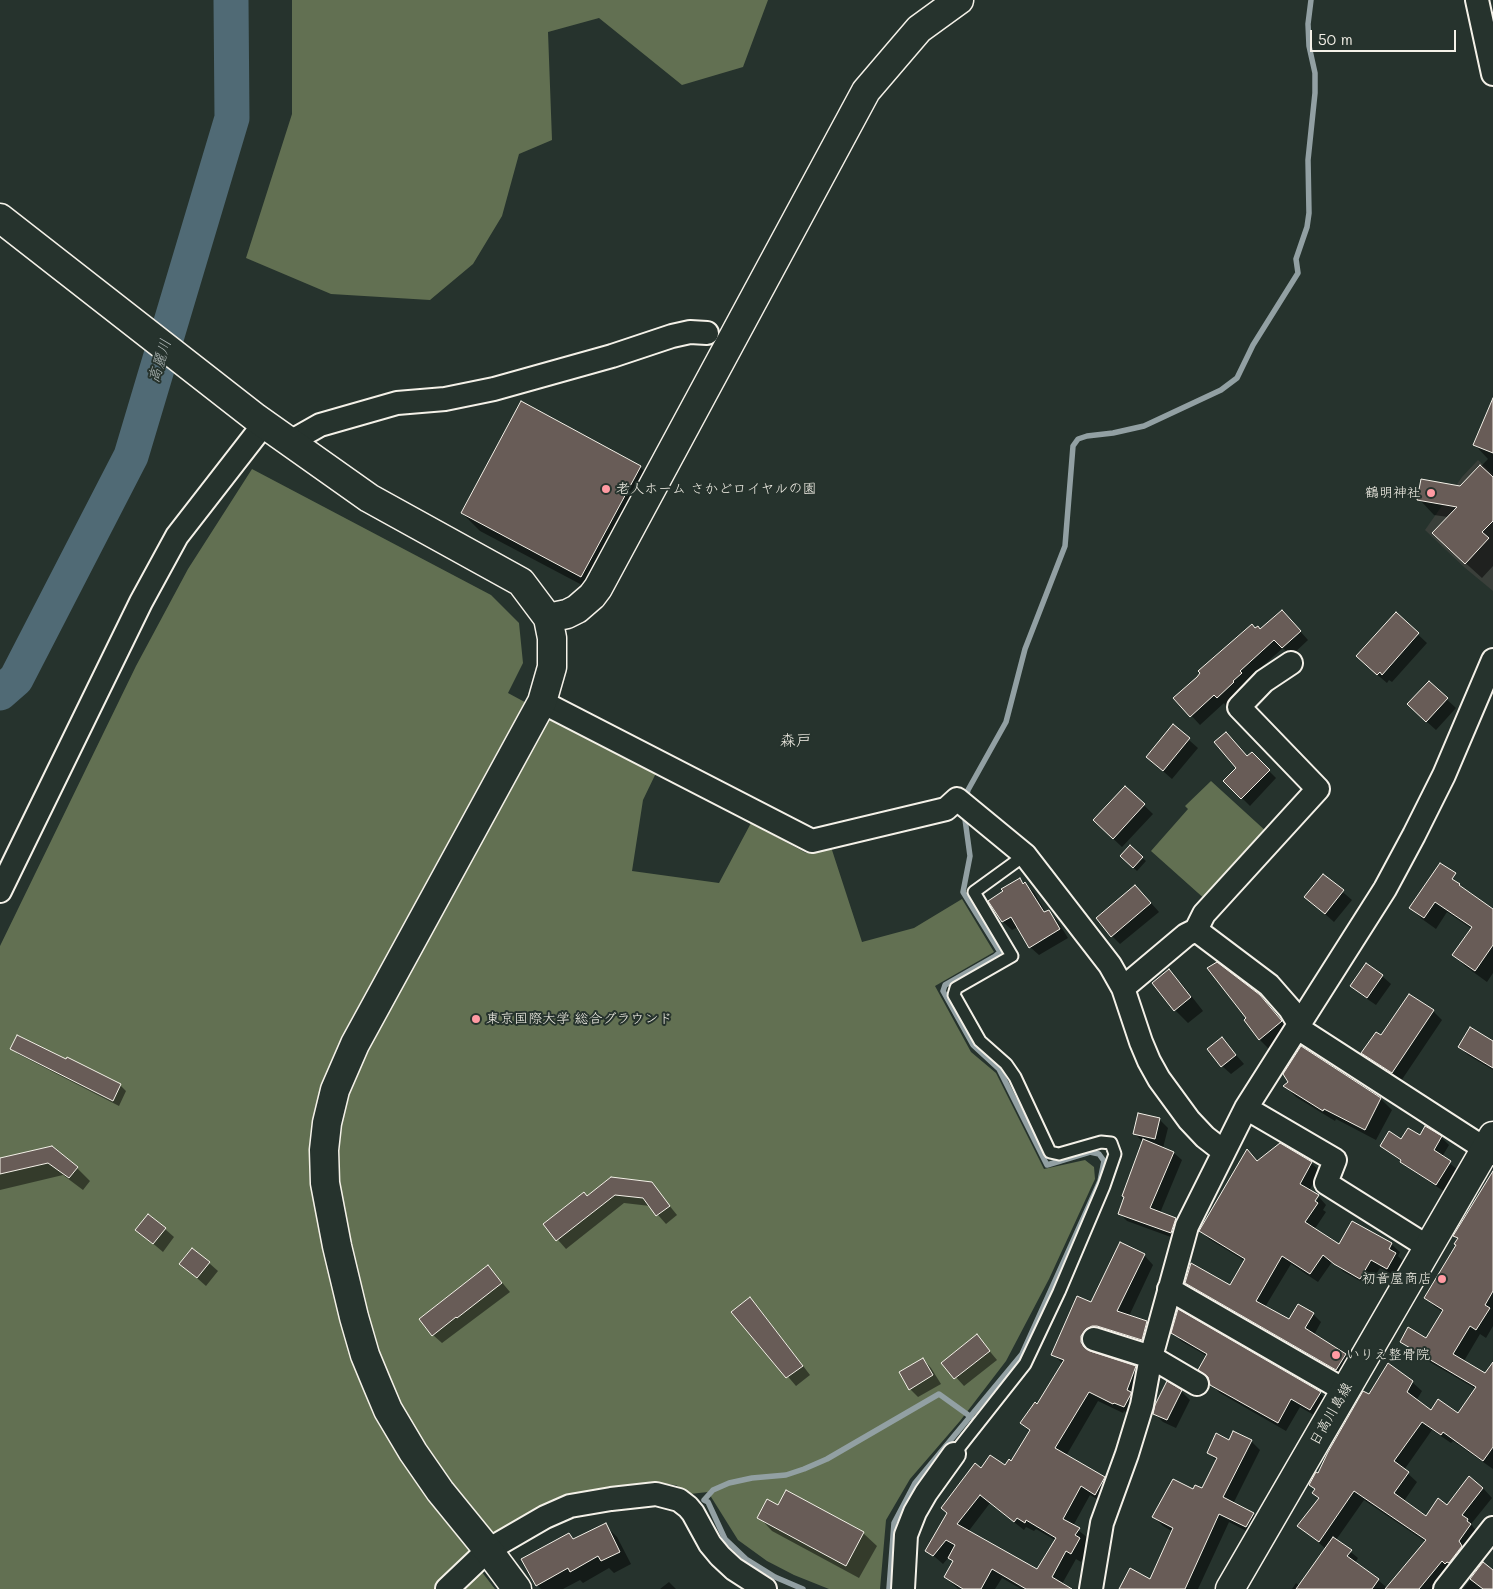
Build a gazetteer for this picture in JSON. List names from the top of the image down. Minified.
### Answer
{"streets":{"street":["日高川島線"]},"districts":["森戸"],"water":["高麗川"],"places":["老人ホーム さかどロイヤルの園","鶴明神社","東京国際大学 総合グラウンド","初音屋商店","いりえ整骨院"],"scale_bar":"50 m"}
